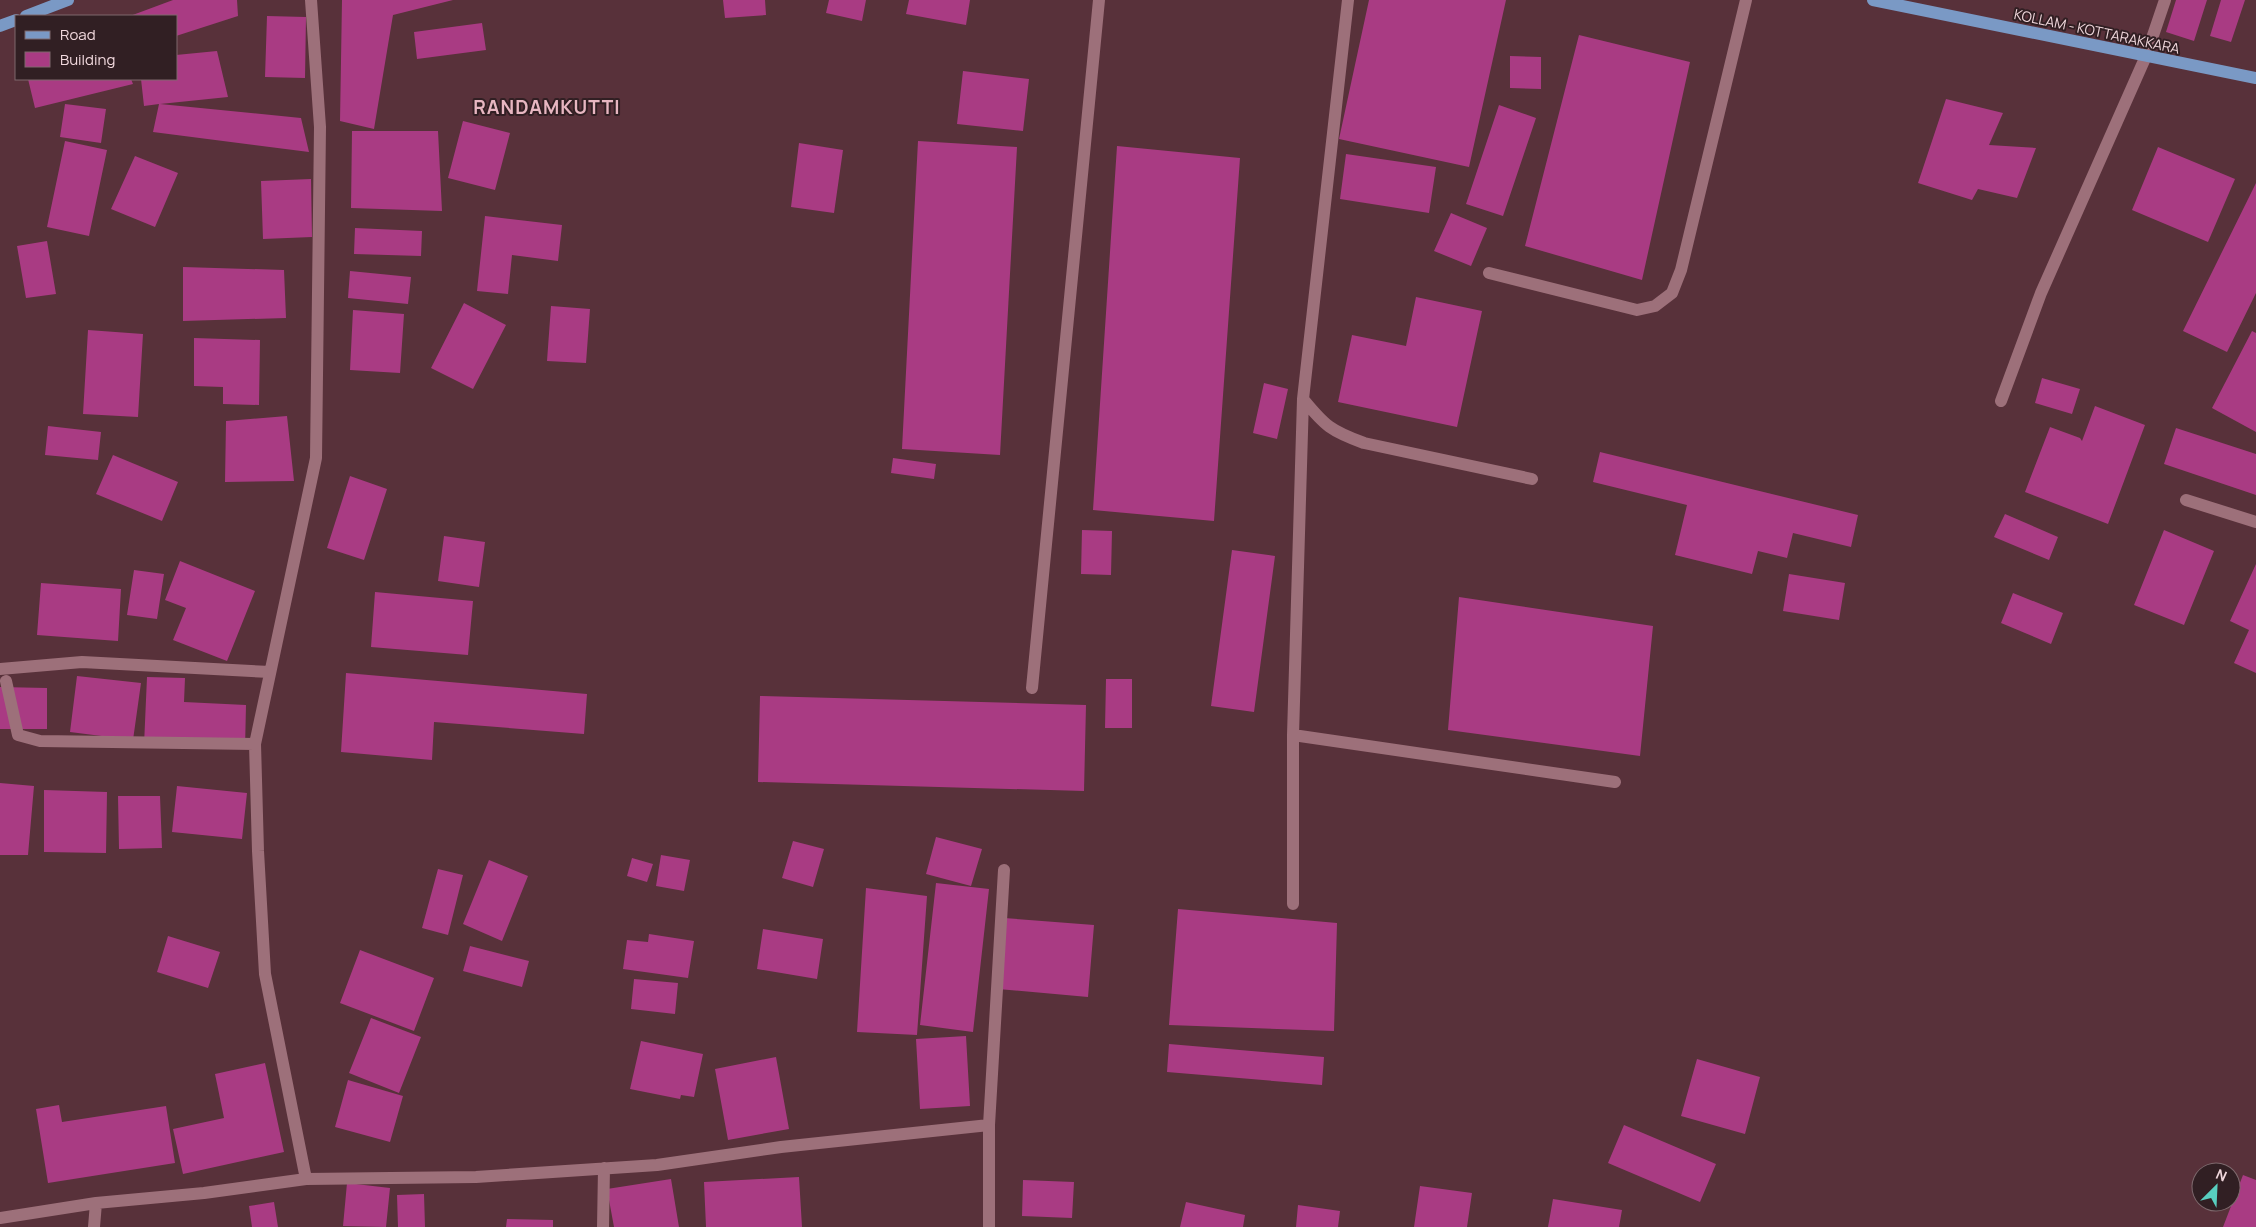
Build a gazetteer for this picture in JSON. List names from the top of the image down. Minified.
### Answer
{"streets":{"main road":["KOLLAM - KOTTARAKKARA"]},"districts":["RANDAMKUTTI"],"legend":["Road","Building"],"north":"top right"}
